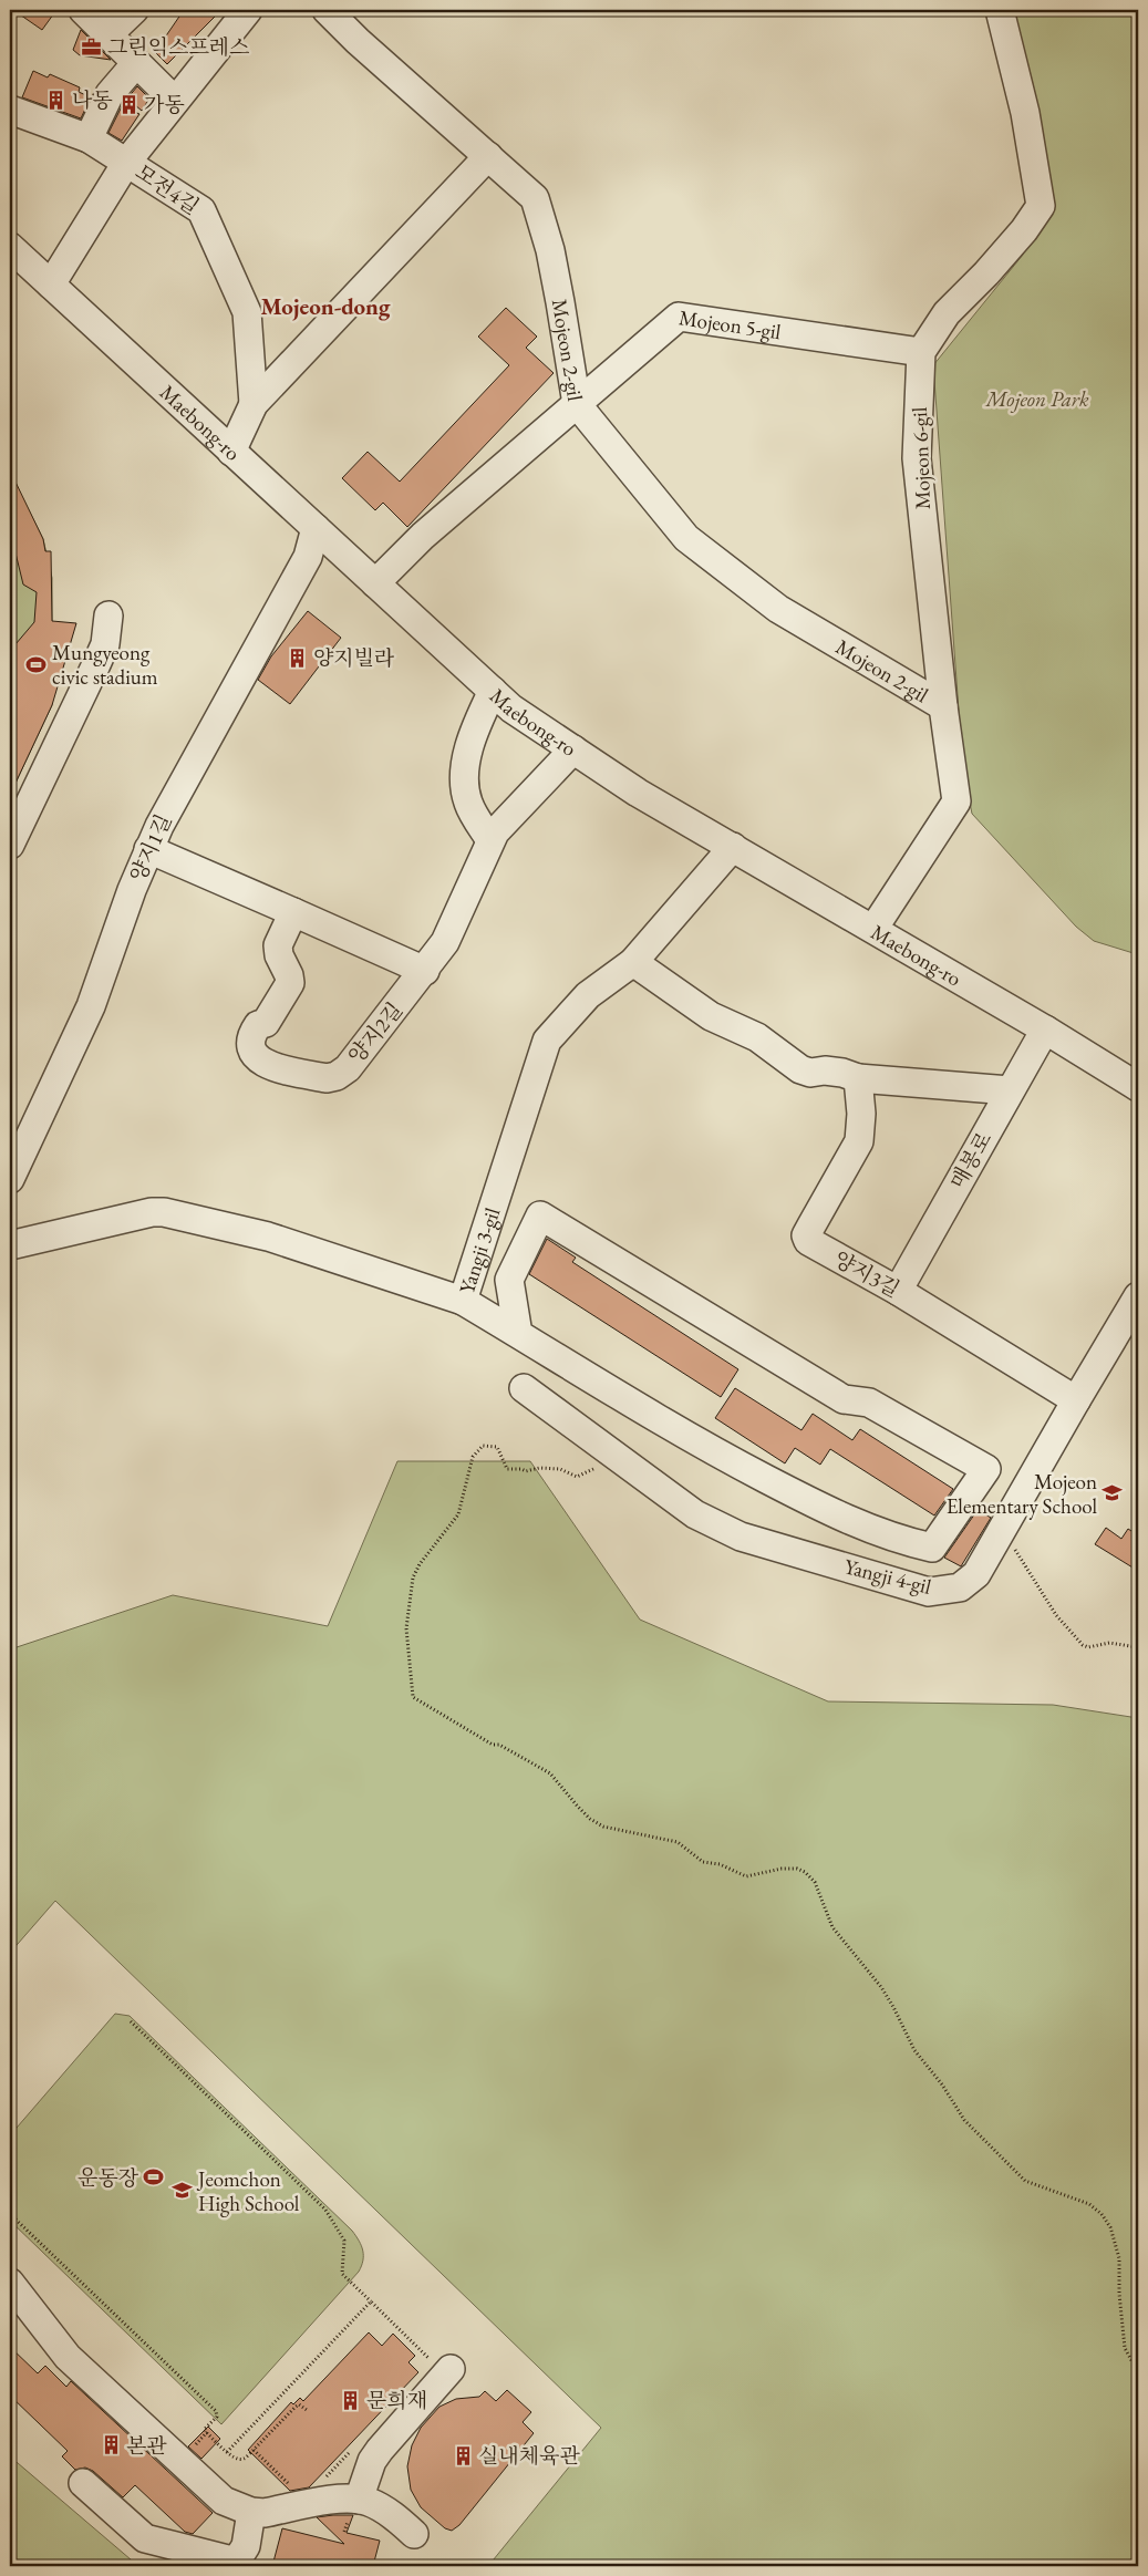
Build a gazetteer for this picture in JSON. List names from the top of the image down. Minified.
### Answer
{"streets":{"street":["모전4길","Mojeon 5-gil","Mojeon 2-gil","Maebong-ro","Mojeon 6-gil","양지1길","양지2길","매봉로","Yangji 3-gil","양지3길","Yangji 4-gil"]},"crossings":[["Mojeon 5-gil","Mojeon 2-gil"],["Mojeon 5-gil","Maebong-ro"],["Mojeon 5-gil","Mojeon 6-gil"],["Mojeon 2-gil","Mojeon 6-gil"],["Maebong-ro","Mojeon 6-gil"],["Maebong-ro","양지1길"],["Maebong-ro","양지2길"],["Maebong-ro","매봉로"],["Maebong-ro","Yangji 3-gil"],["매봉로","양지3길"],["양지3길","Yangji 4-gil"]],"districts":["Mojeon-dong"],"parks":["Mojeon Park"],"places":{"office":["그린익스프레스"],"building":["나동","가동","양지빌라","문희재","본관","실내체육관"],"sports":["Mungyeong civic stadium","운동장"],"school or university":["Mojeon Elementary School","Jeomchon High School"]}}
